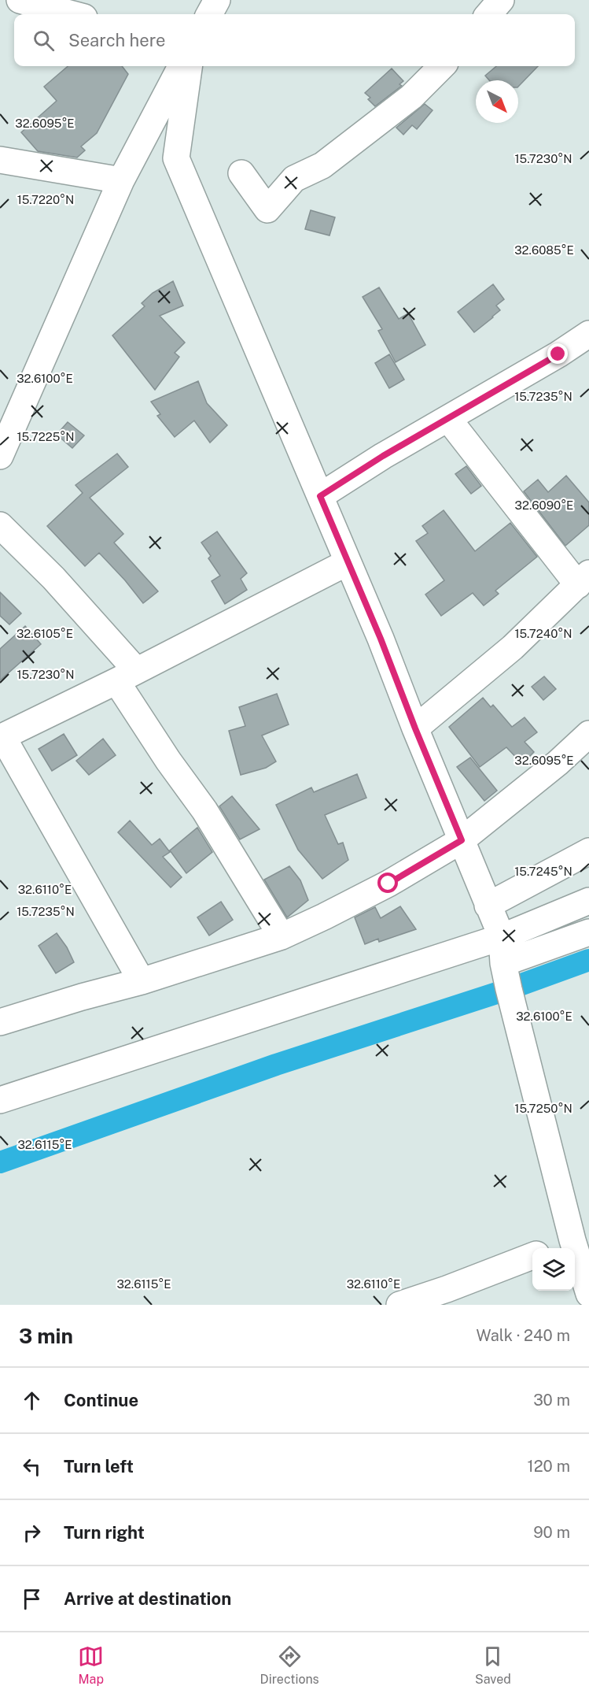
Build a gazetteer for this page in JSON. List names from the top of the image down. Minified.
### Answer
{"north":"bottom right","page":{"search":"Search here","heading":["3 min","Walk · 240 m"],"list":[["Continue","30 m"],["Turn left","120 m"],["Turn right","90 m"],"Arrive at destination"],"nav":["Map","Directions","Saved"]},"coordinates":["32.6095°E","15.7230°N","15.7220°N","32.6085°E","32.6100°E","15.7235°N","15.7225°N","32.6090°E","15.7240°N","32.6105°E","15.7245°N","32.6110°E","15.7250°N","32.6115°E"]}
